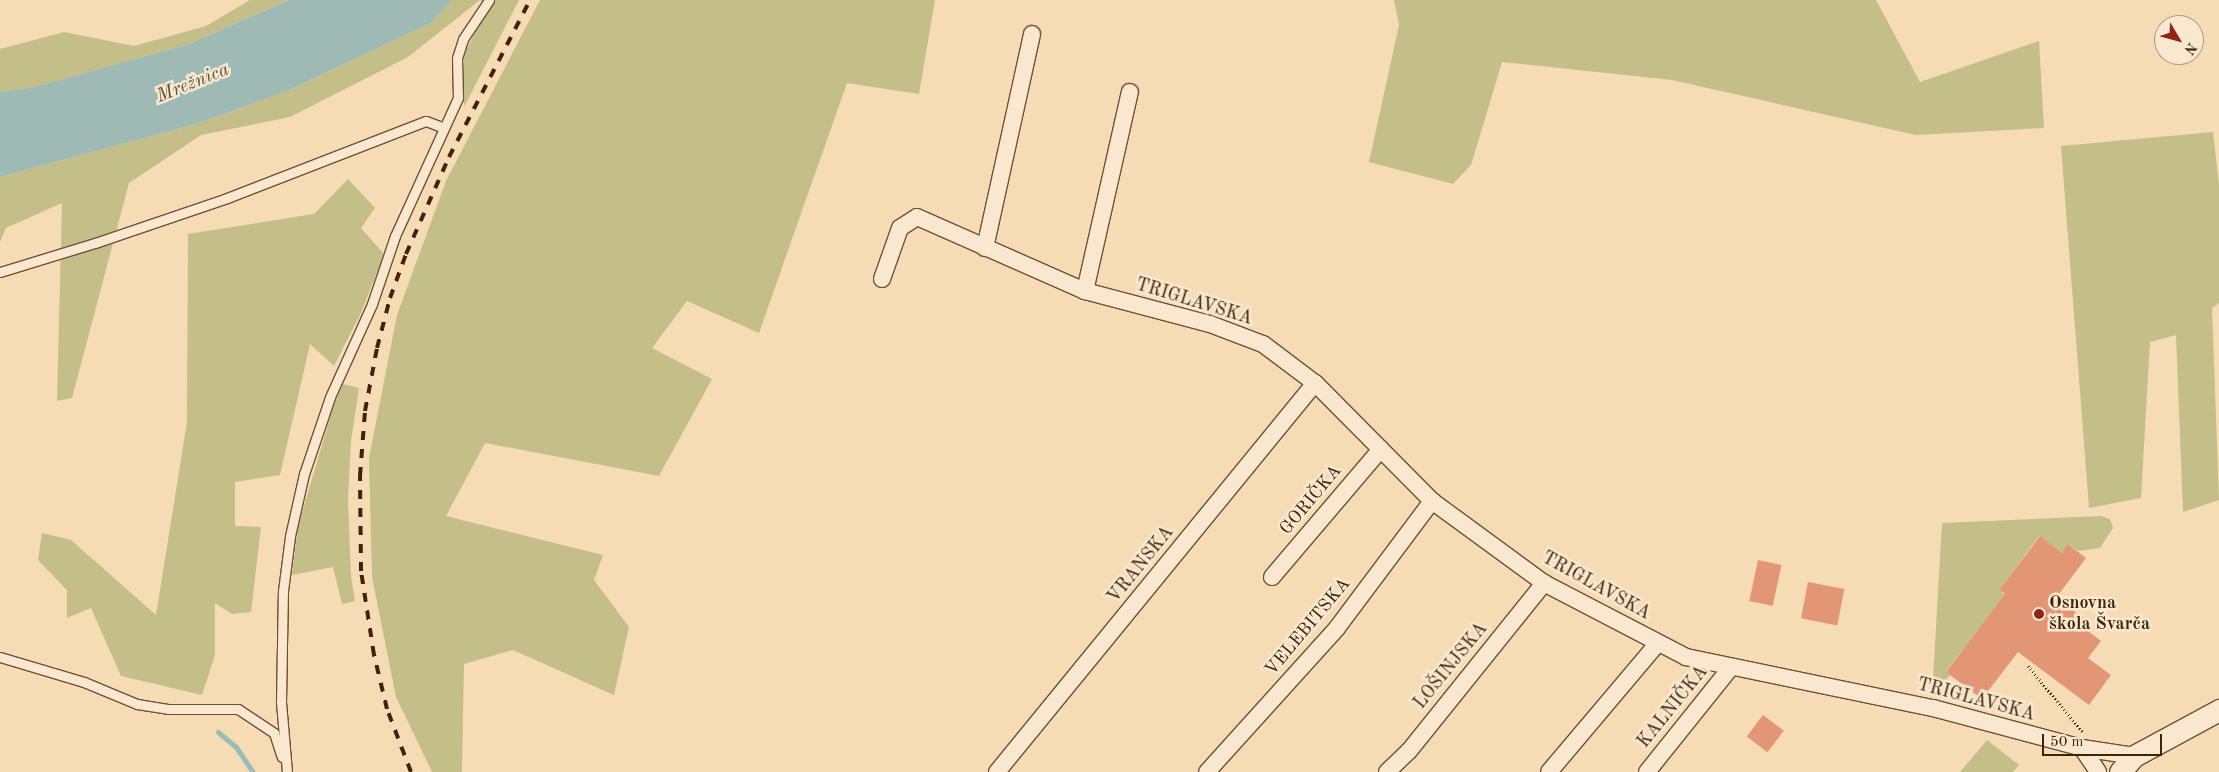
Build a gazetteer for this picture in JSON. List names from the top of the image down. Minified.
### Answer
{"streets":{"street":["TRIGLAVSKA","GORIČKA","VRANSKA","VELEBITSKA","LOŠINJSKA","KALNIČKA"]},"crossings":[["TRIGLAVSKA","GORIČKA"],["TRIGLAVSKA","VRANSKA"],["TRIGLAVSKA","VELEBITSKA"],["TRIGLAVSKA","LOŠINJSKA"],["TRIGLAVSKA","KALNIČKA"]],"water":["Mrežnica"],"places":["Osnovna škola Švarča"],"scale_bar":"50 m","north":"bottom right"}
